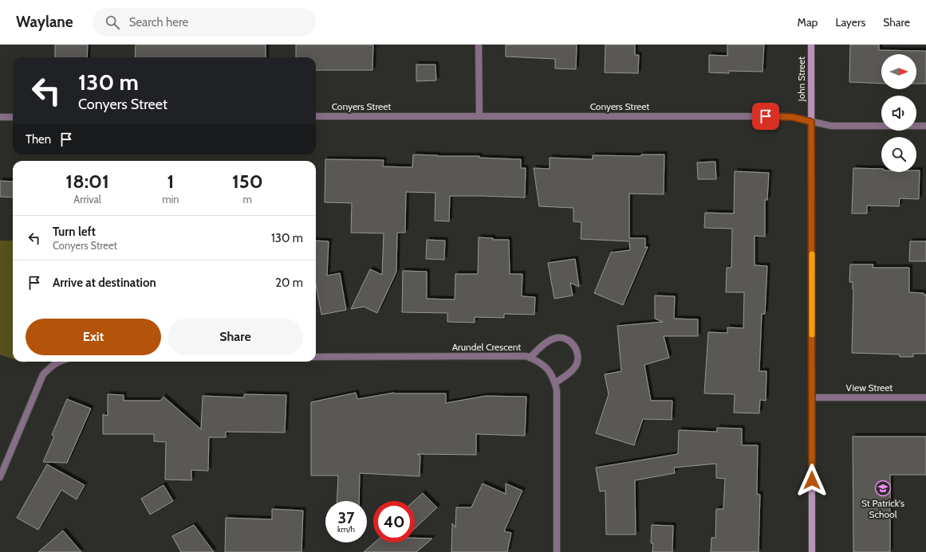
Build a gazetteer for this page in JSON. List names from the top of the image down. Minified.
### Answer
{"streets":{"street":["John Street","Conyers Street","Arundel Crescent","View Street"]},"crossings":[["John Street","Conyers Street"],["John Street","View Street"]],"places":{"school or university":["St Patrick's School"]},"north":"right","page":{"header":"Waylane","search":"Search here","nav":["Map","Layers","Share"],"turn":["130 m","Conyers Street"],"then":"Then","eta":["18:01","Arrival","1","min","150","m"],"list":[{"name":"Turn left","note":"Conyers Street","value":"130 m"},{"name":"Arrive at destination","value":"20 m"}],"buttons":["Exit","Share"],"speed":"37 km/h","limit":"40"}}
